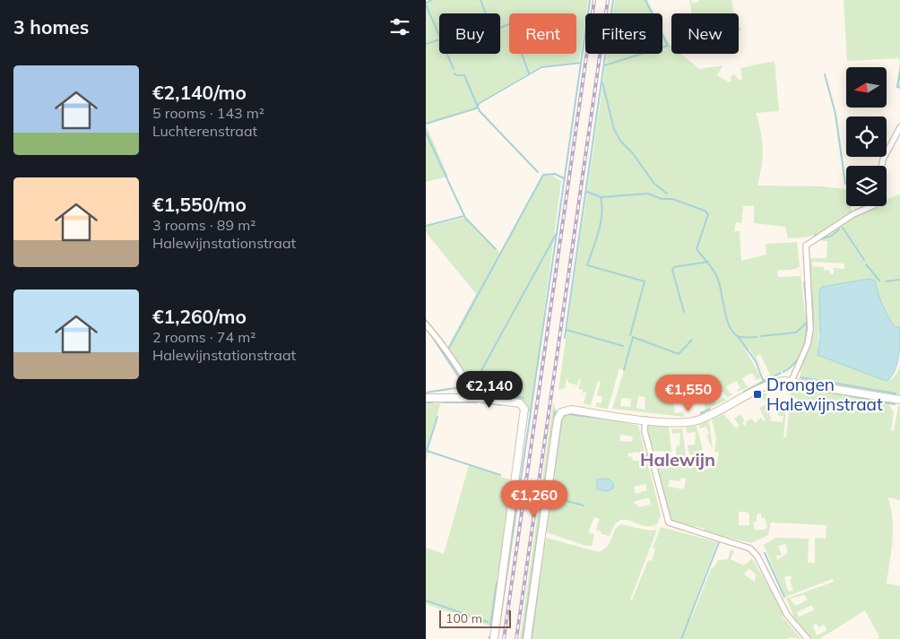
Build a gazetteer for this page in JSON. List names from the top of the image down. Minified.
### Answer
{"districts":["Halewijn"],"places":{"transit":["Drongen Halewijnstraat"]},"scale_bar":"100 m","north":"left","page":{"heading":"3 homes","chip":["Buy","Rent","Filters","New"],"list":[{"name":"€2,140/mo","note":"5 rooms · 143 m² · Luchterenstraat"},{"name":"€1,550/mo","note":"3 rooms · 89 m² · Halewijnstationstraat"},{"name":"€1,260/mo","note":"2 rooms · 74 m² · Halewijnstationstraat"}],"price":["€2,140","€1,550","€1,260"],"scale":"100 m"}}
